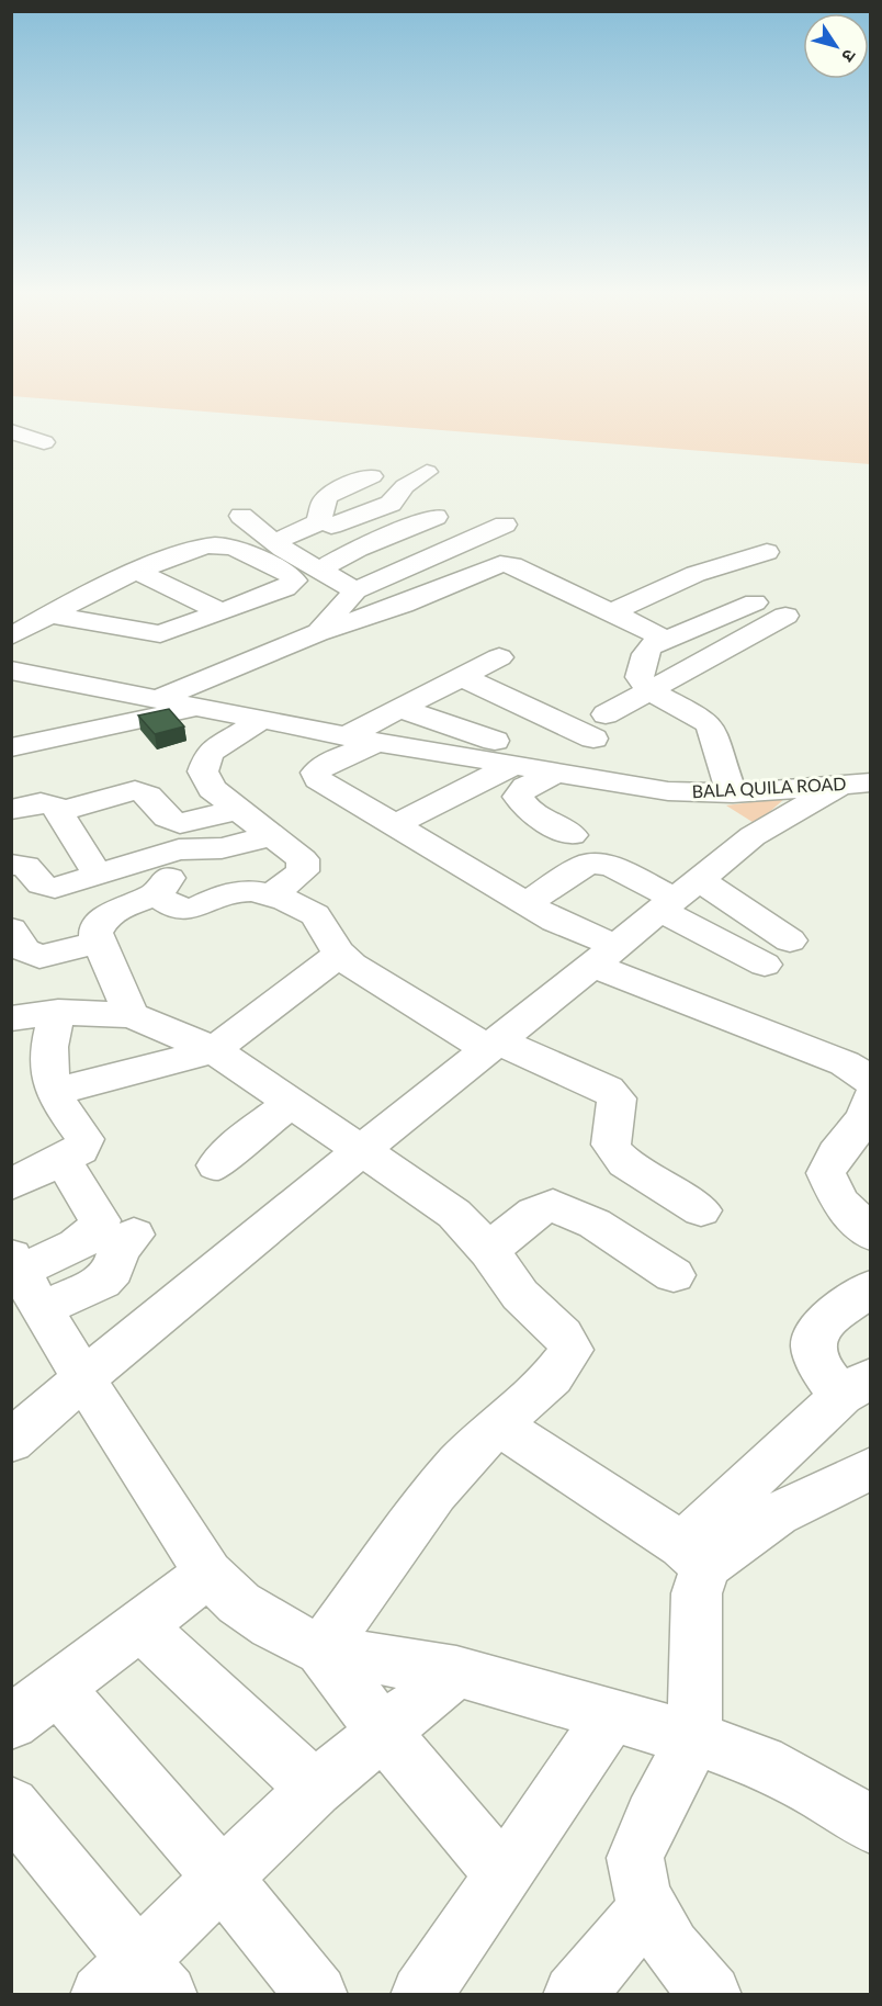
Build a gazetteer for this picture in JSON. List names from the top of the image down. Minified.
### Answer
{"streets":{"street":["BALA QUILA ROAD"]},"north":"bottom right"}
